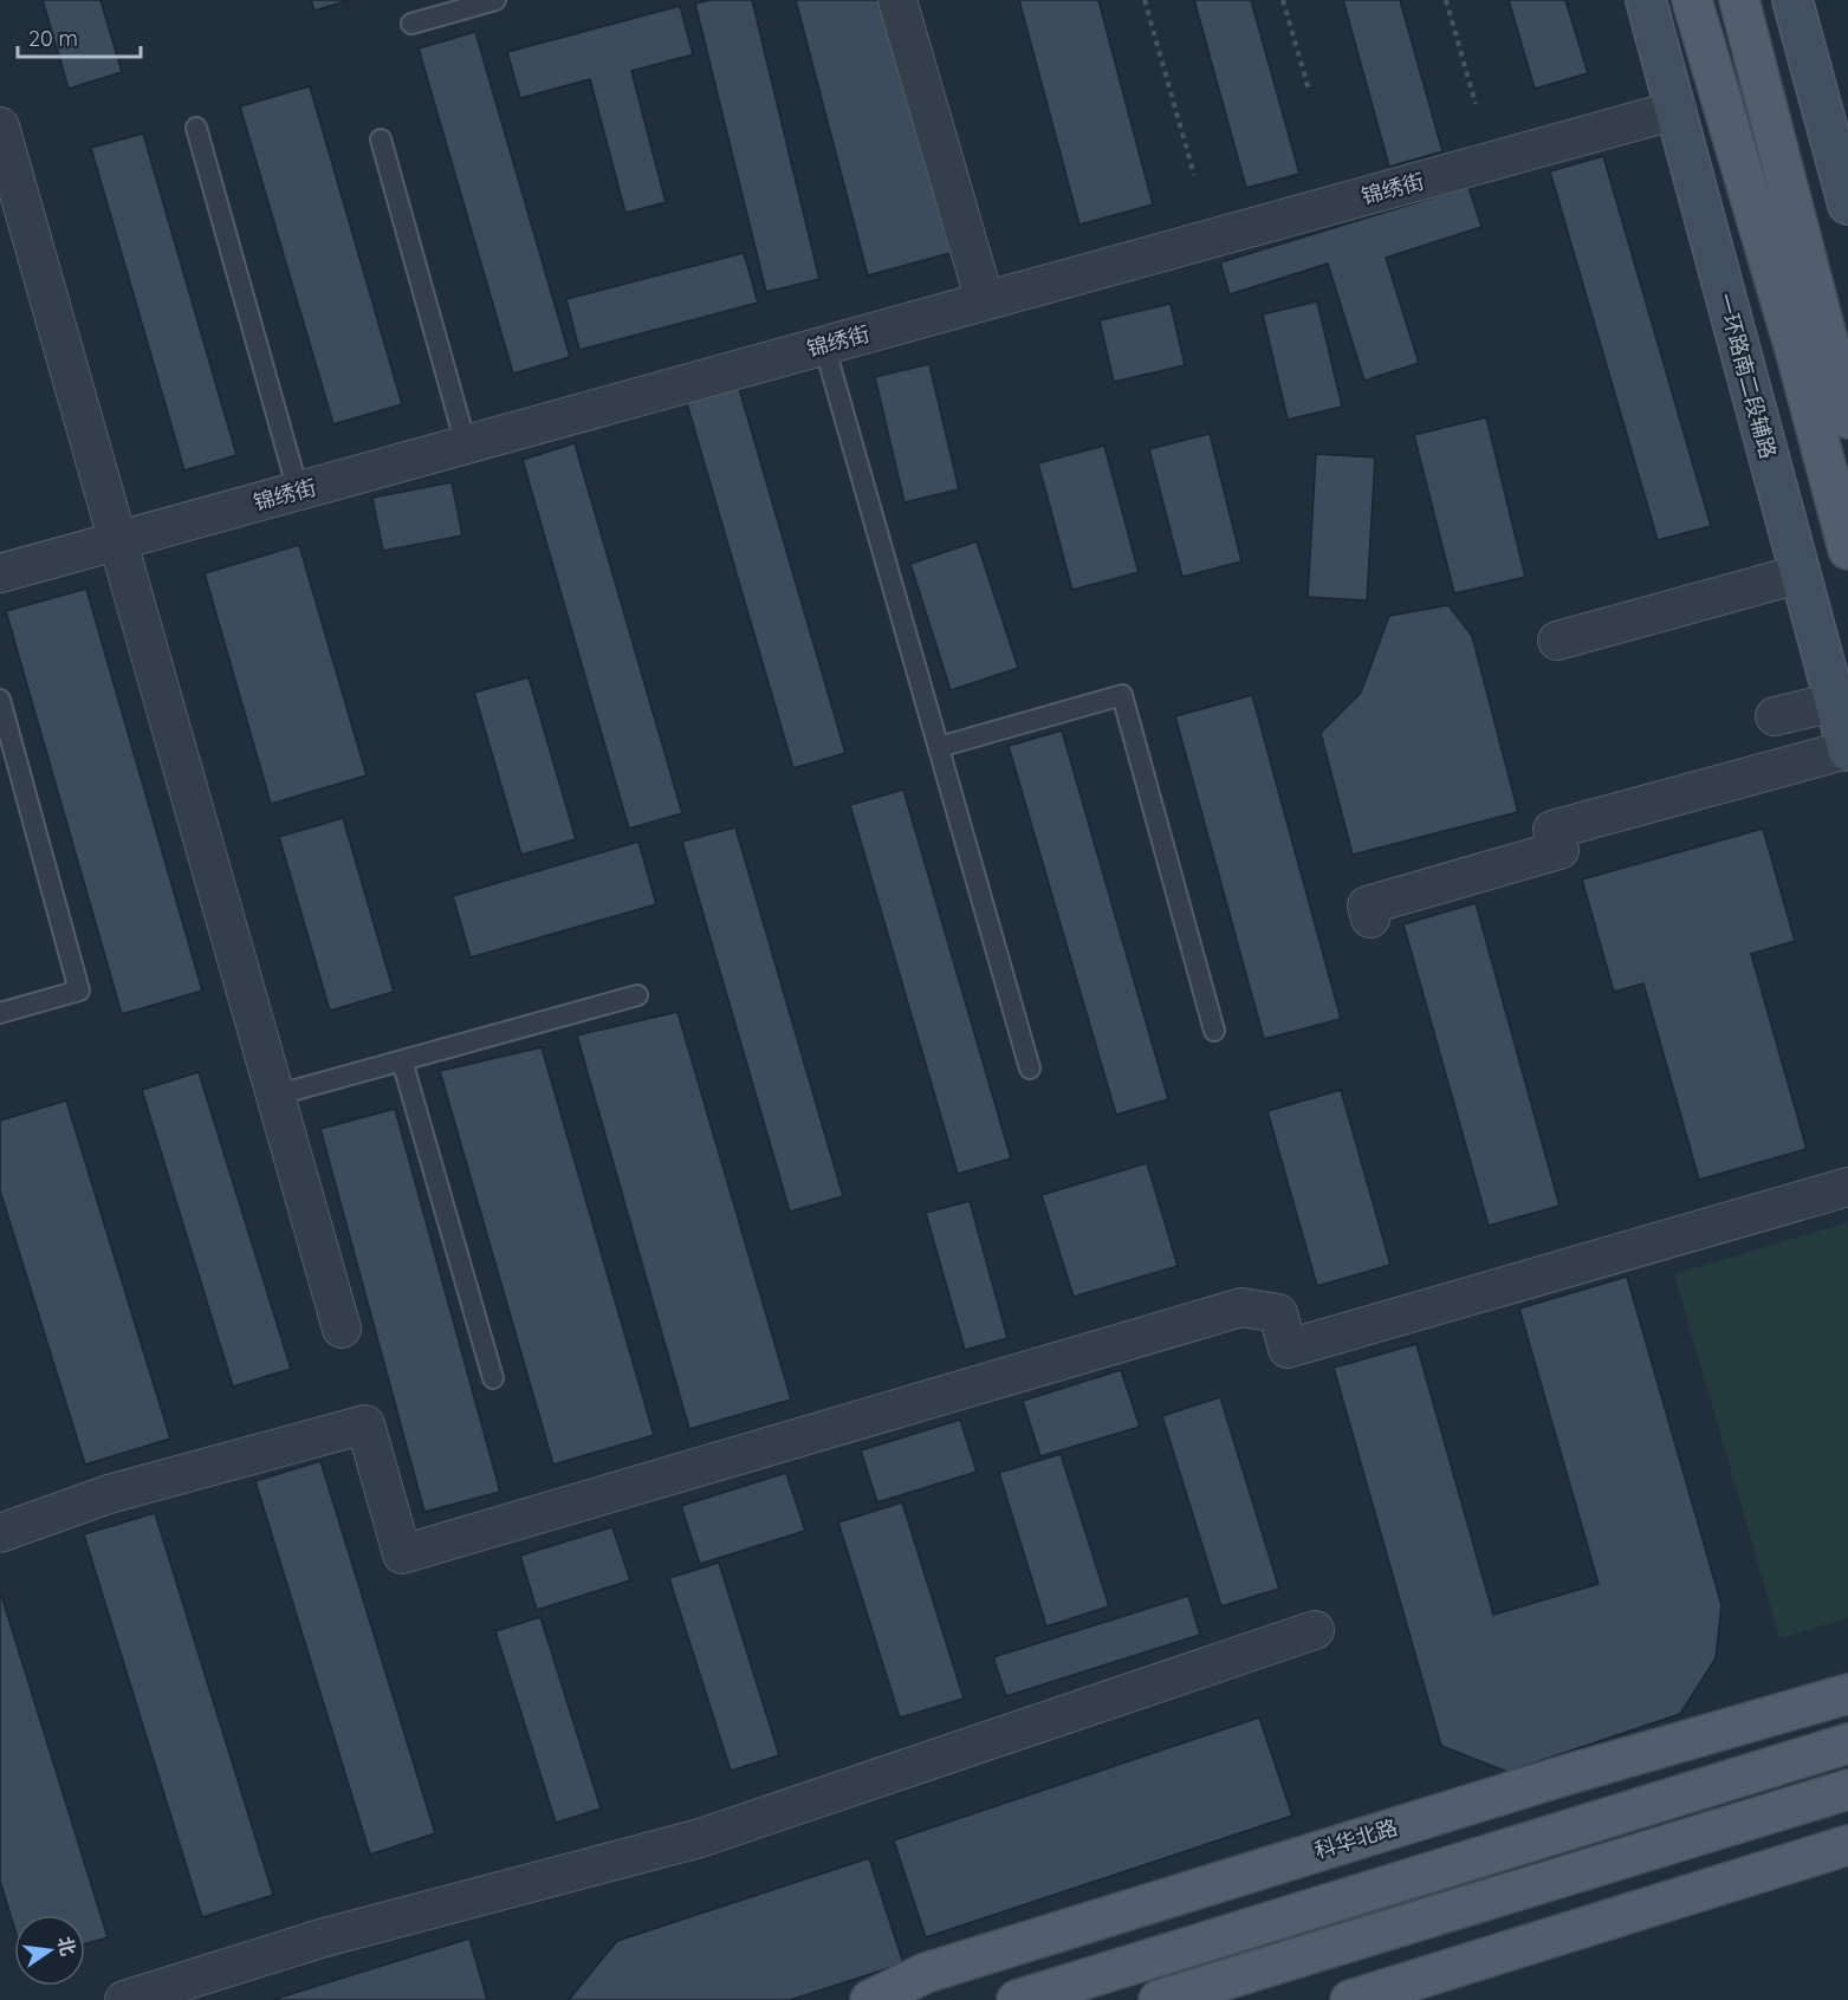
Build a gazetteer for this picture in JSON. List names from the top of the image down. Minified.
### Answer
{"streets":{"main road":["一环路南二段辅路","科华北路"],"street":["锦绣街"]},"crossings":[["锦绣街","一环路南二段辅路"]],"scale_bar":"20 m","north":"right"}
